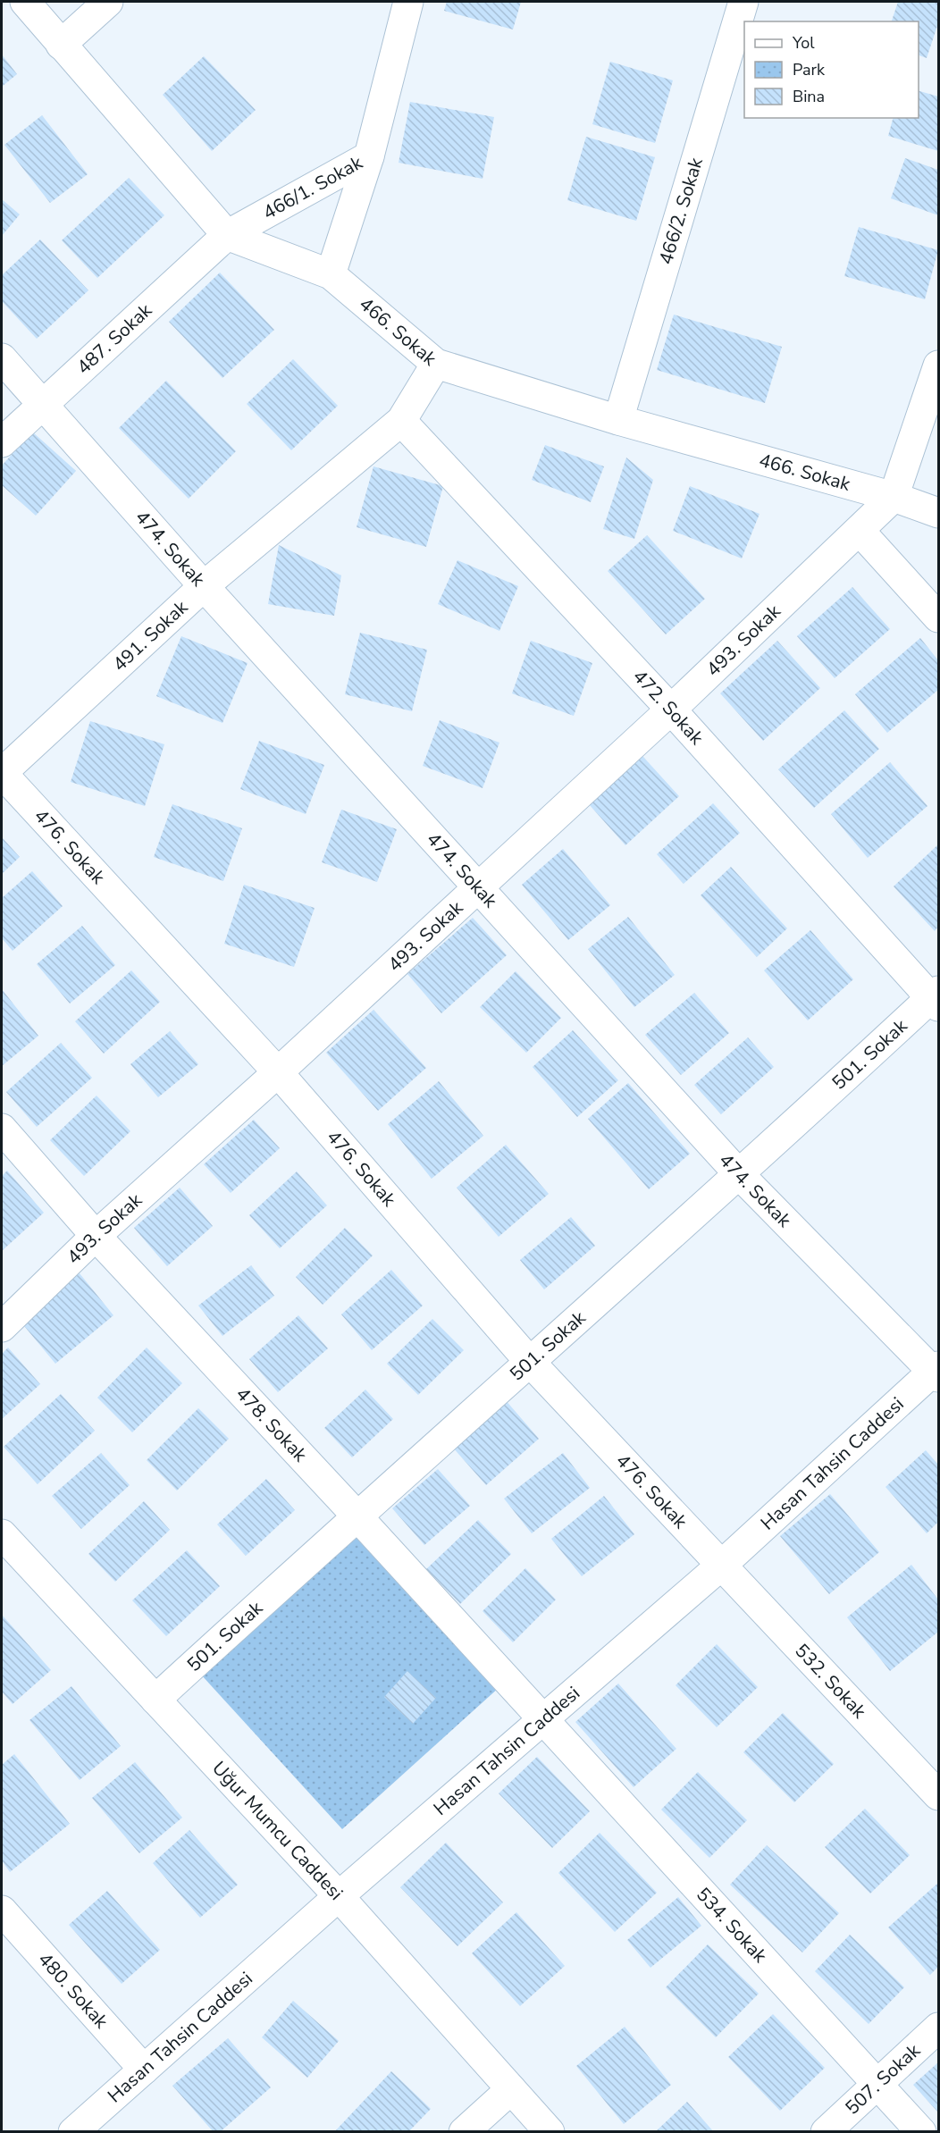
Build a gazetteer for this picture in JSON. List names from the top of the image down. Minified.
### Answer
{"streets":{"street":["466/1. Sokak","466/2. Sokak","466. Sokak","487. Sokak","474. Sokak","491. Sokak","493. Sokak","472. Sokak","476. Sokak","501. Sokak","478. Sokak","Hasan Tahsin Caddesi","532. Sokak","Uğur Mumcu Caddesi","534. Sokak","480. Sokak","507. Sokak"]},"crossings":[["466/1. Sokak","466. Sokak"],["466/1. Sokak","487. Sokak"],["466/2. Sokak","466. Sokak"],["466. Sokak","487. Sokak"],["466. Sokak","491. Sokak"],["466. Sokak","493. Sokak"],["487. Sokak","474. Sokak"],["474. Sokak","491. Sokak"],["474. Sokak","493. Sokak"],["474. Sokak","501. Sokak"],["474. Sokak","Hasan Tahsin Caddesi"],["491. Sokak","472. Sokak"],["491. Sokak","476. Sokak"],["493. Sokak","472. Sokak"],["493. Sokak","476. Sokak"],["493. Sokak","478. Sokak"],["472. Sokak","501. Sokak"],["476. Sokak","501. Sokak"],["476. Sokak","Hasan Tahsin Caddesi"],["476. Sokak","532. Sokak"],["501. Sokak","478. Sokak"],["501. Sokak","Uğur Mumcu Caddesi"],["478. Sokak","Hasan Tahsin Caddesi"],["478. Sokak","534. Sokak"],["Hasan Tahsin Caddesi","532. Sokak"],["Hasan Tahsin Caddesi","Uğur Mumcu Caddesi"],["Hasan Tahsin Caddesi","534. Sokak"],["Hasan Tahsin Caddesi","480. Sokak"],["534. Sokak","507. Sokak"]],"legend":["Yol","Park","Bina"]}
